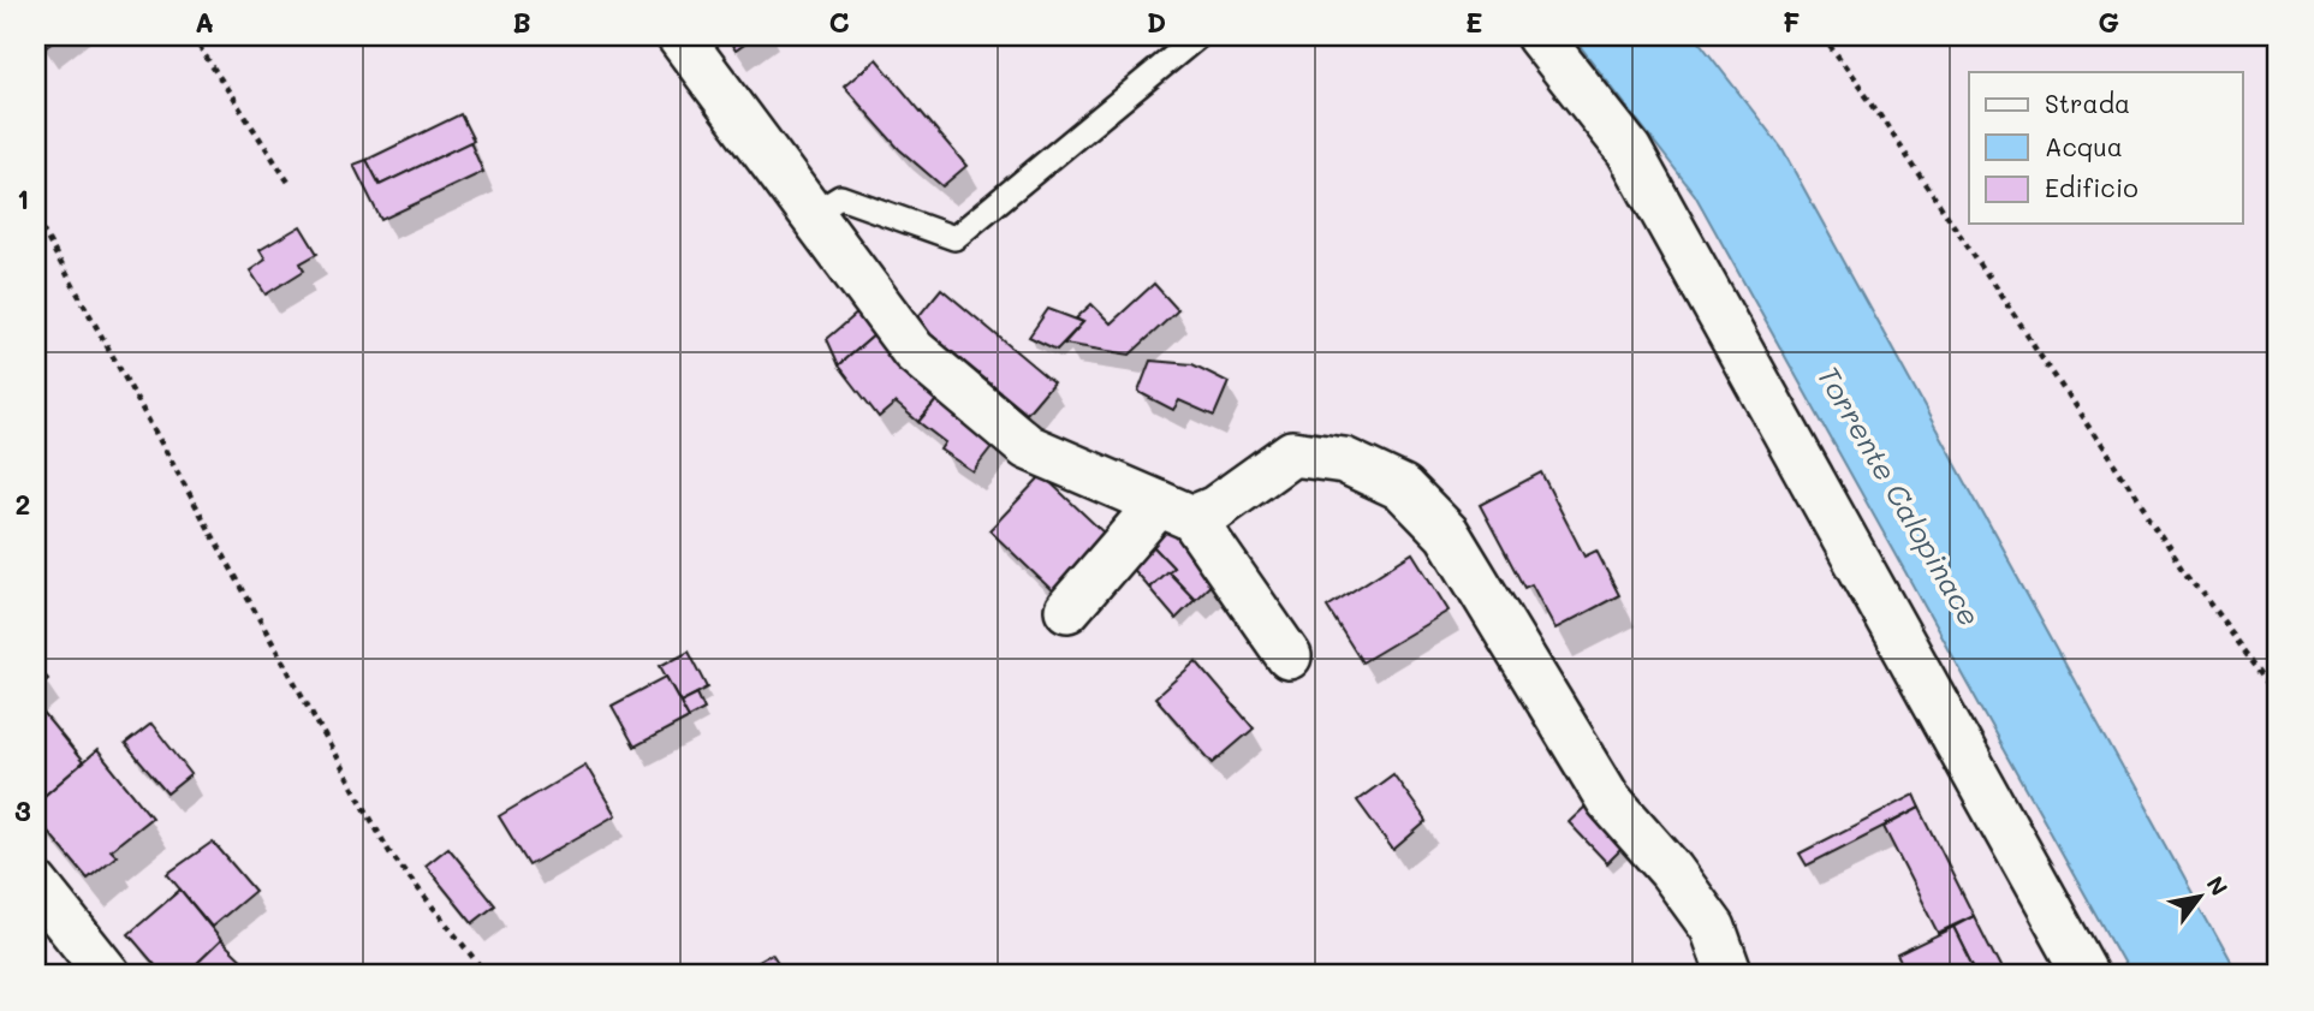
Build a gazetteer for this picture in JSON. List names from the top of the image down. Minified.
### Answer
{"water":["Torrente Calopinace"],"legend":["Strada","Acqua","Edificio"],"north":"top right","grid":{"columns":["A","B","C","D","E","F","G"],"rows":["1","2","3"]}}
